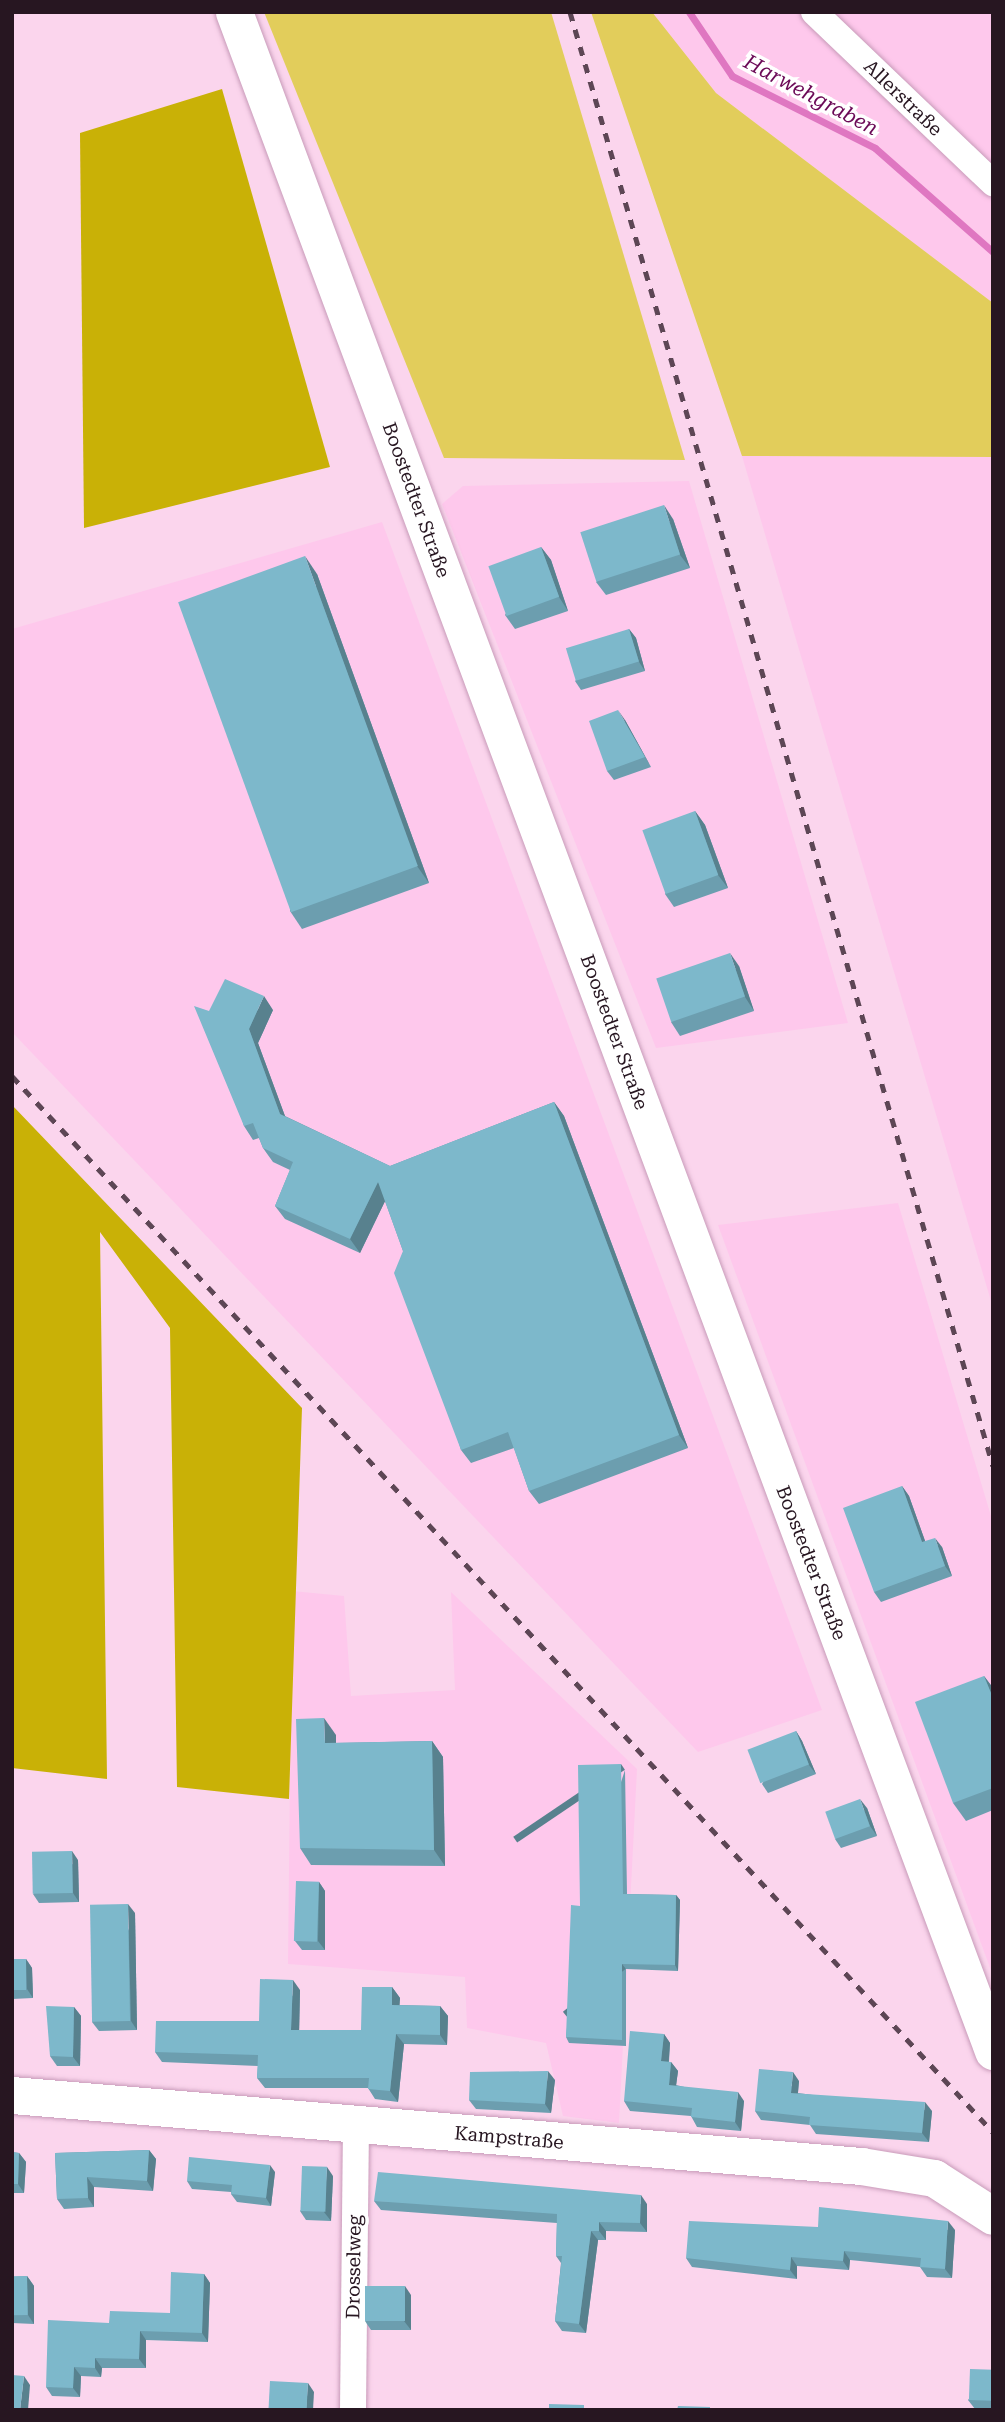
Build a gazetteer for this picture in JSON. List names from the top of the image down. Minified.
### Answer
{"streets":{"street":["Allerstraße","Boostedter Straße","Kampstraße","Drosselweg"]},"crossings":[["Kampstraße","Drosselweg"]],"water":["Harwehgraben"]}
